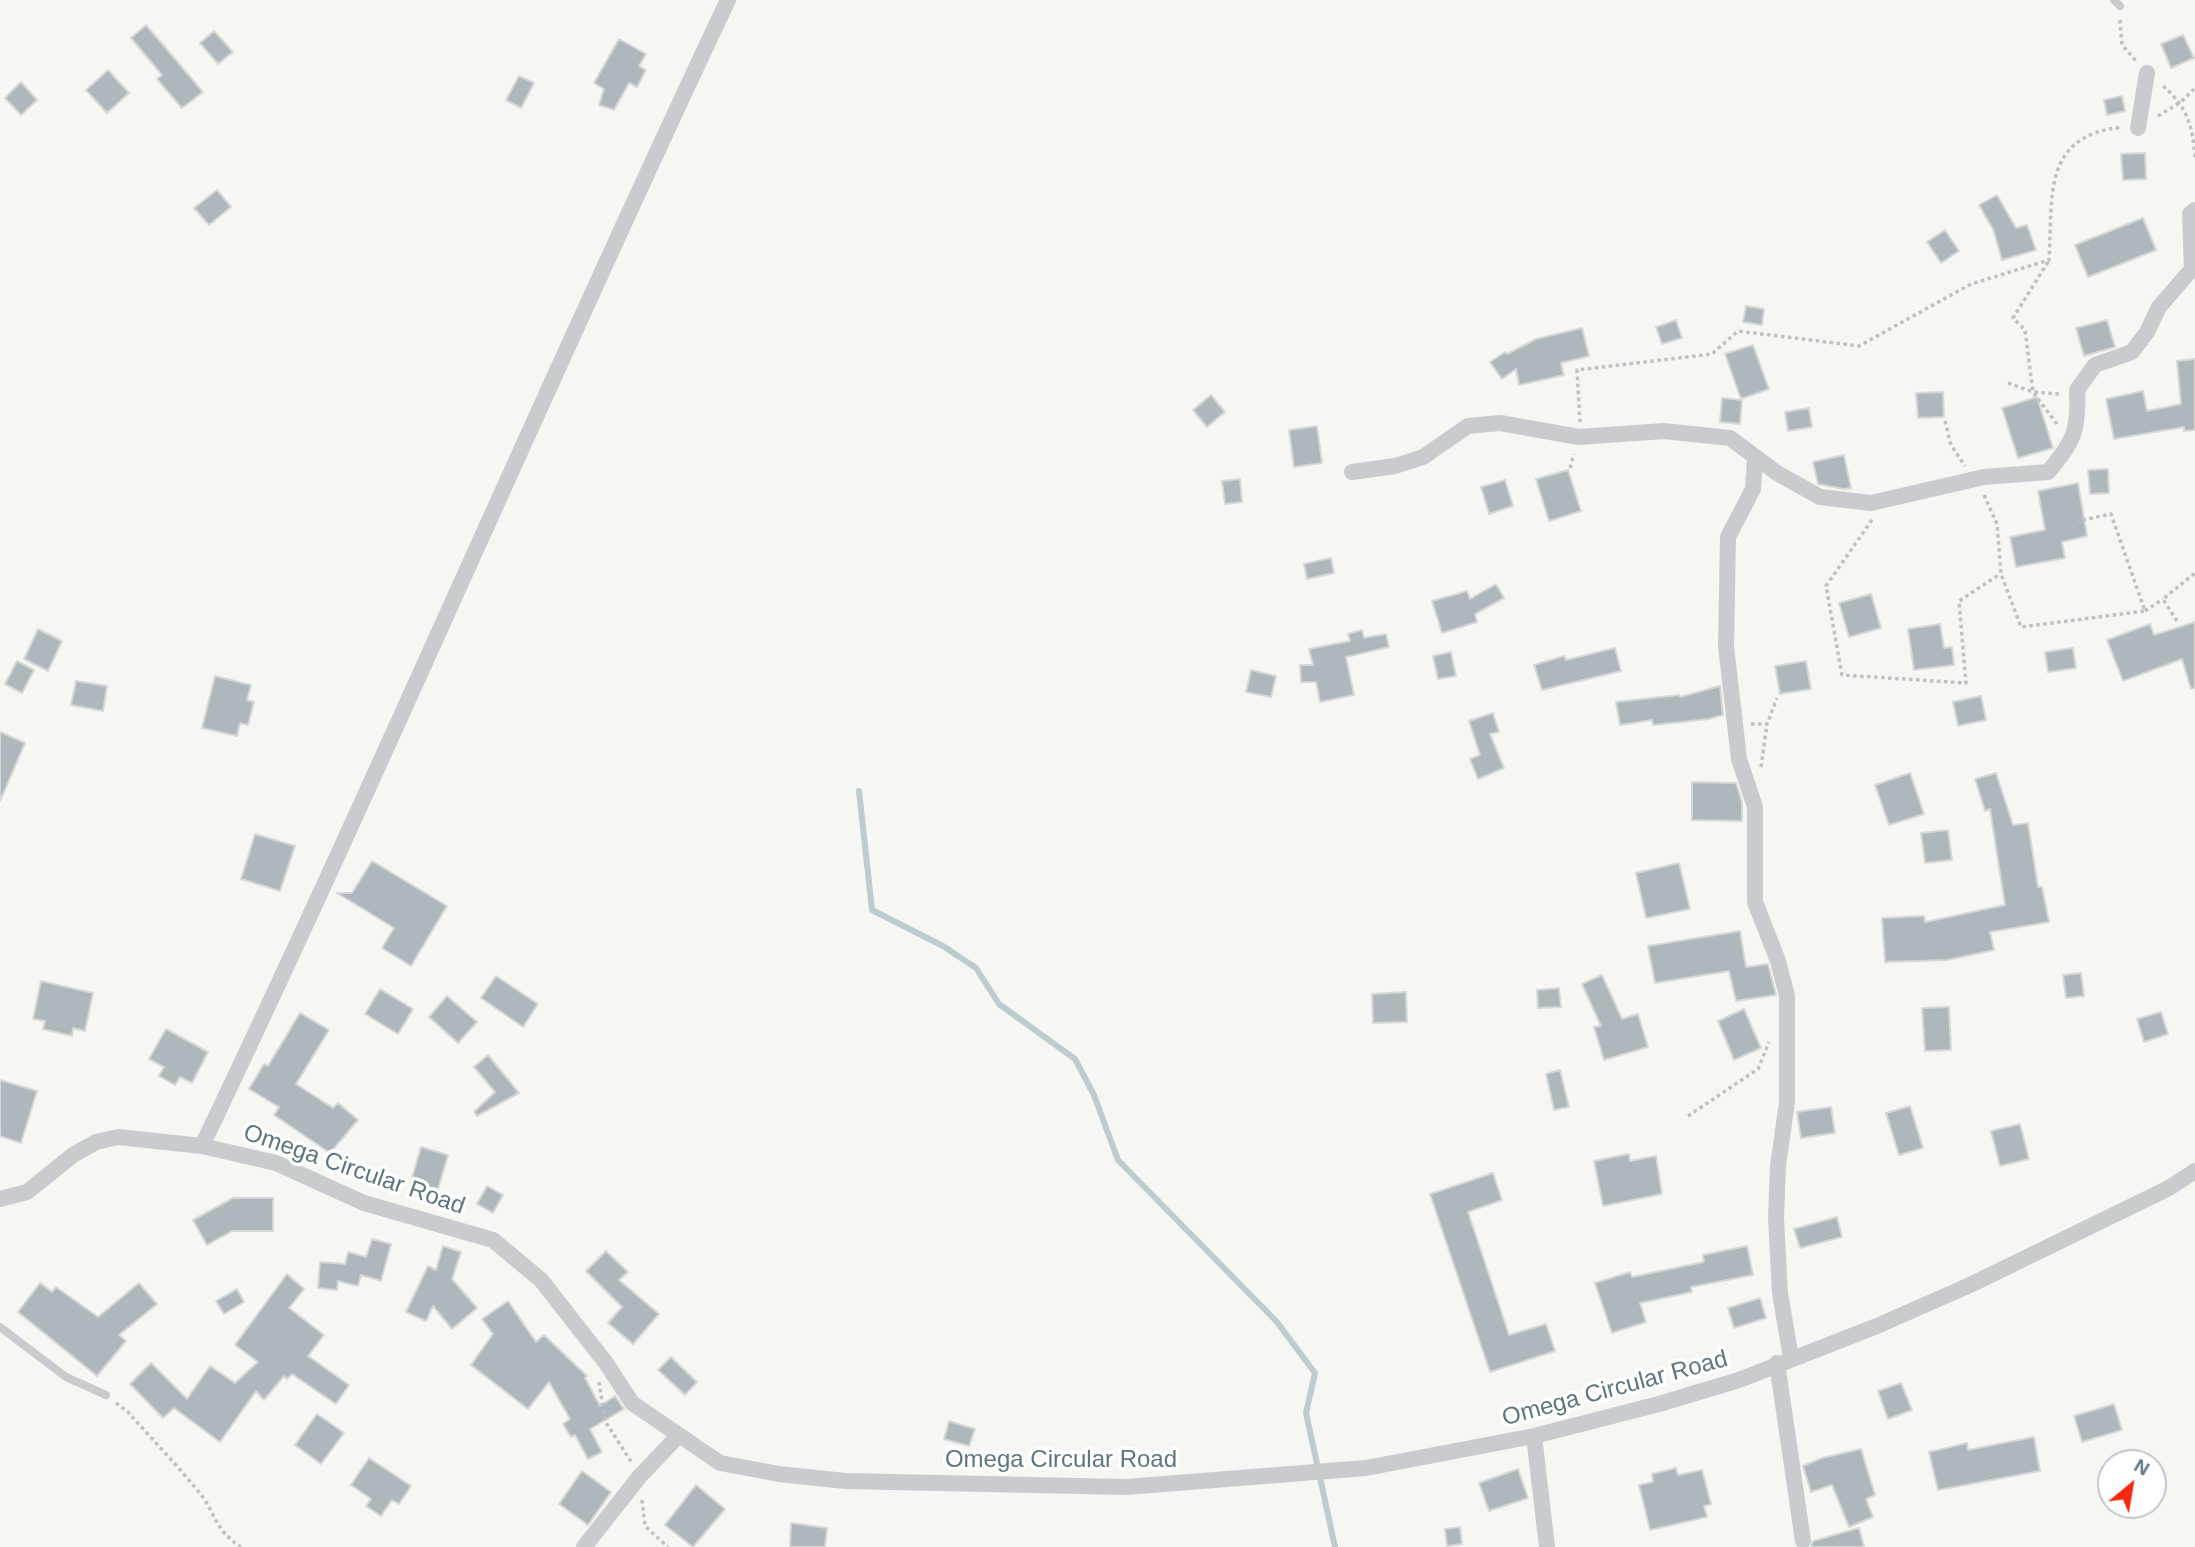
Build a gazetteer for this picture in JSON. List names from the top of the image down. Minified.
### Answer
{"streets":{"street":["Omega Circular Road"]},"north":"top right"}
